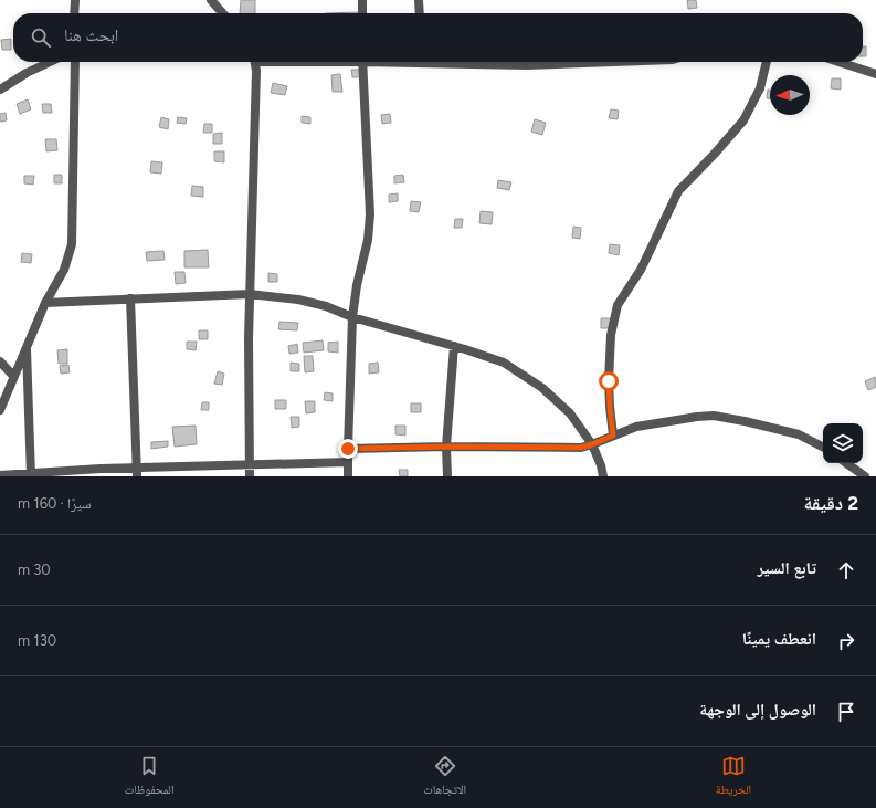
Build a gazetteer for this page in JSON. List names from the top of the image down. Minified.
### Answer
{"north":"left","page":{"search":"ابحث هنا","heading":["2 دقيقة","سيرًا · 160 m"],"list":[["تابع السير","30 m"],["انعطف يمينًا","130 m"],"الوصول إلى الوجهة"],"nav":["الخريطة","الاتجاهات","المحفوظات"]}}
